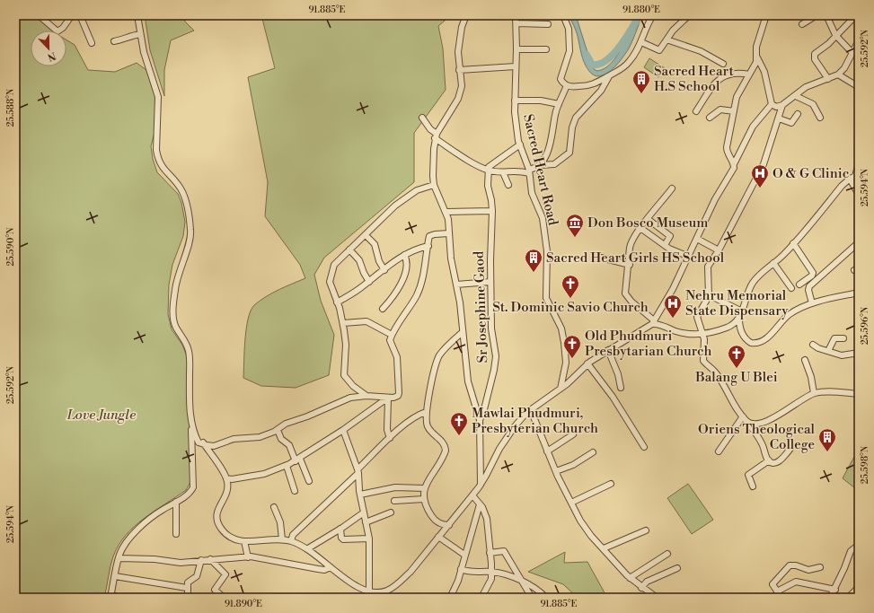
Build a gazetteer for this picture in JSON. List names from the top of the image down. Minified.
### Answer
{"streets":{"street":["Sacred Heart Road","Sr Josephine Gaod"]},"parks":["Love Jungle"],"places":{"building":["Sacred Heart H.S School","Sacred Heart Girls HS School","Oriens Theological College"],"hospital":["O & G Clinic","Nehru Memorial State Dispensary"],"museum":["Don Bosco Museum"],"church":["St. Dominic Savio Church","Old Phudmuri Presbytarian Church","Balang U Blei","Mawlai Phudmuri, Presbyterian Church"]},"north":"bottom","coordinates":["91.885°E","91.880°E","25.592°N","25.588°N","25.594°N","25.590°N","25.596°N","25.598°N","91.890°E"]}
